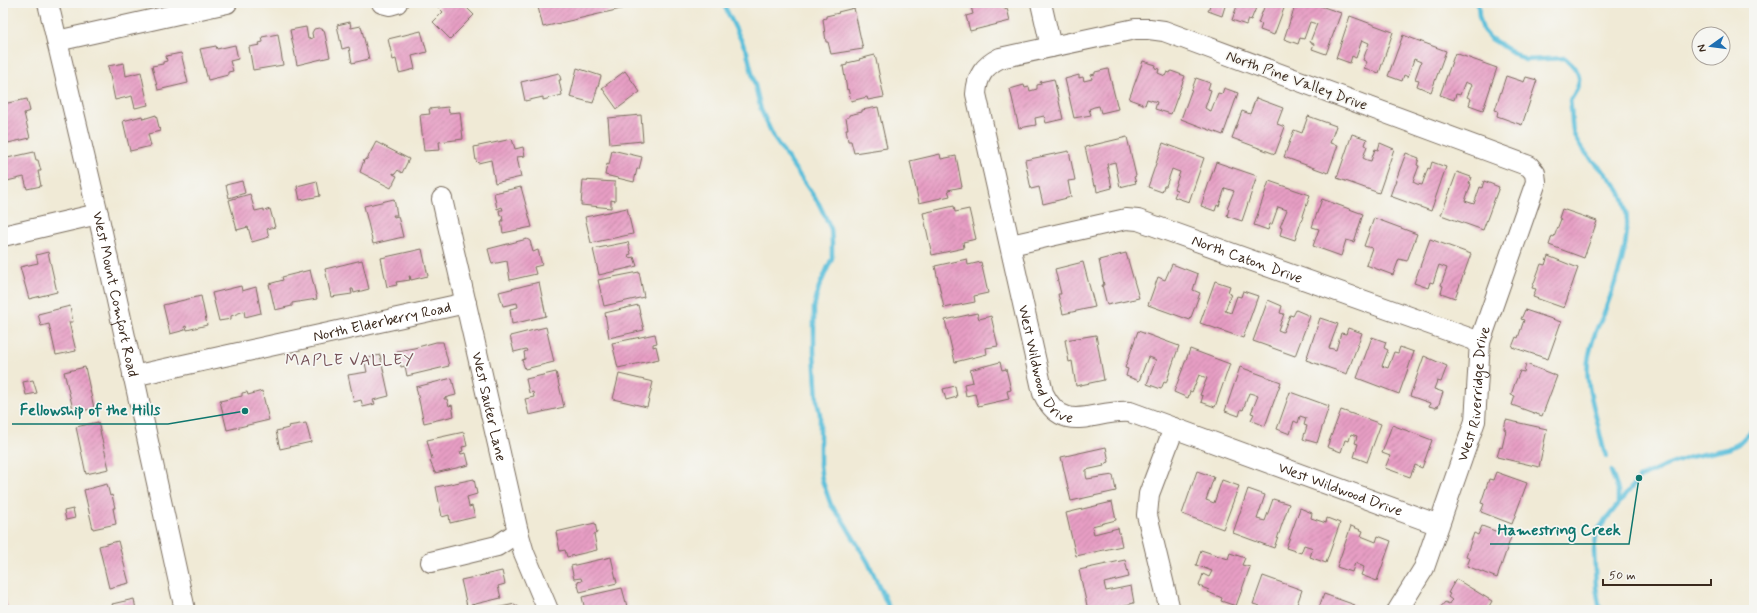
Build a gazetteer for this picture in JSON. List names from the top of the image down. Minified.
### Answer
{"streets":{"street":["North Pine Valley Drive","North Caton Drive","West Mount Comfort Road","North Elderberry Road","West Wildwood Drive","West Riverridge Drive","West Sauter Lane"]},"crossings":[["North Pine Valley Drive","West Wildwood Drive"],["North Pine Valley Drive","West Riverridge Drive"],["North Caton Drive","West Wildwood Drive"],["North Caton Drive","West Riverridge Drive"],["West Mount Comfort Road","North Elderberry Road"],["North Elderberry Road","West Sauter Lane"],["West Wildwood Drive","West Riverridge Drive"]],"districts":["MAPLE VALLEY"],"places":["Fellowship of the Hills","Hamestring Creek"],"scale_bar":"50 m","north":"left"}
